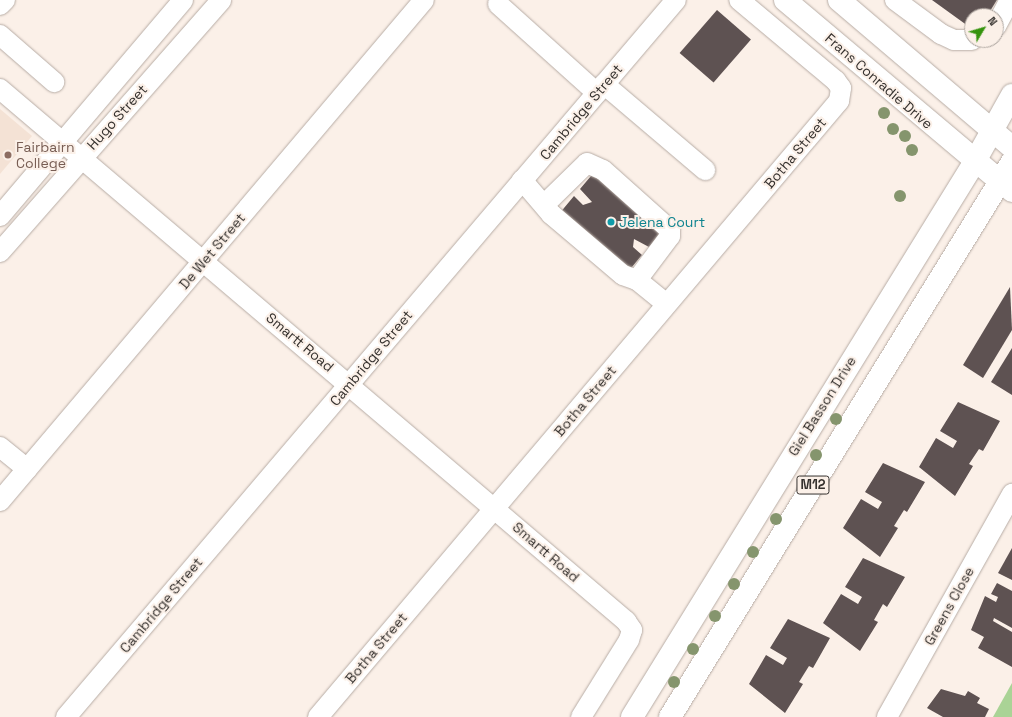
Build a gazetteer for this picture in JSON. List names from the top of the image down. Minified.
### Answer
{"streets":{"main road":["Frans Conradie Drive","Giel Basson Drive","M12"],"street":["Cambridge Street","Hugo Street","Botha Street","De Wet Street","Smartt Road","Greens Close"]},"crossings":[["Frans Conradie Drive","Botha Street"],["Frans Conradie Drive","Giel Basson Drive"],["Frans Conradie Drive","M12"],["Cambridge Street","Smartt Road"],["Hugo Street","Smartt Road"],["Botha Street","Smartt Road"],["De Wet Street","Smartt Road"]],"places":["Fairbairn College","Jelena Court"],"north":"top right"}
